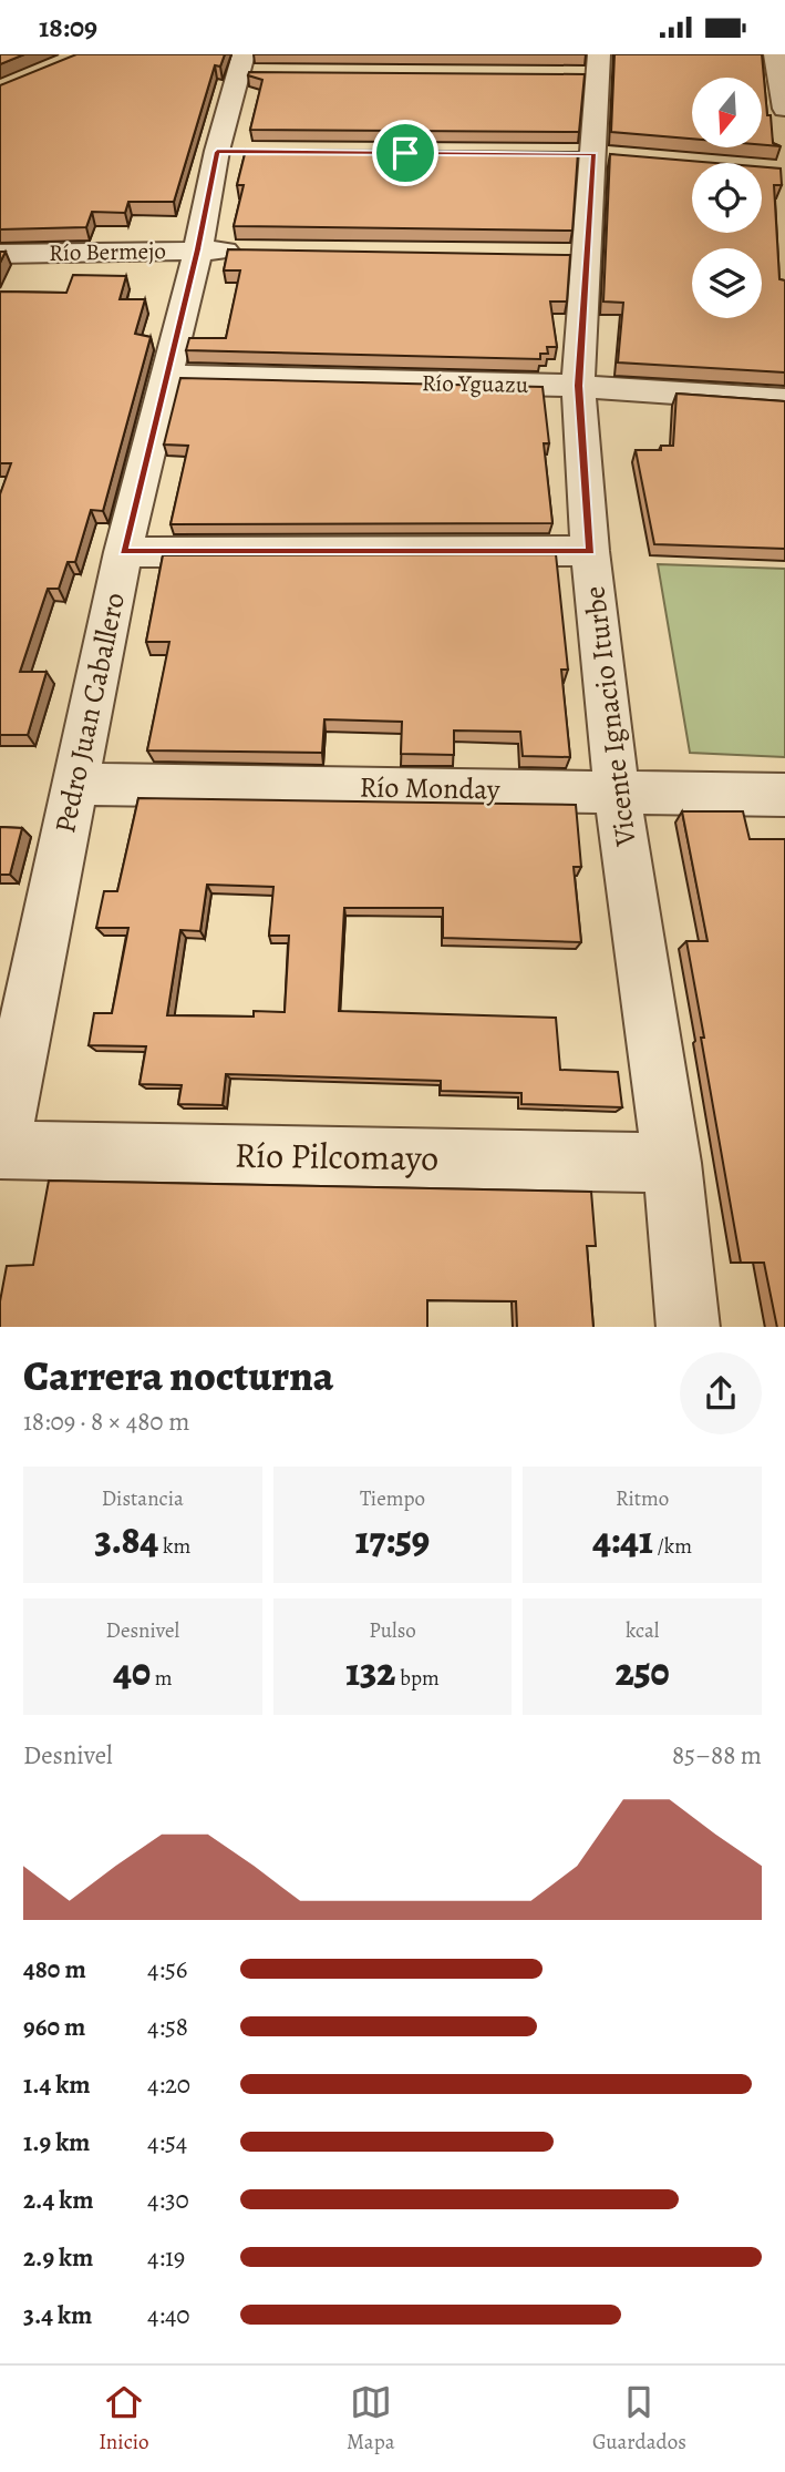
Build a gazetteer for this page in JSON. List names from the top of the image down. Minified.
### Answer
{"streets":{"street":["Río Bermejo","Río Yguazu","Pedro Juan Caballero","Vicente Ignacio Iturbe","Río Monday","Río Pilcomayo"]},"crossings":[["Río Bermejo","Pedro Juan Caballero"],["Río Yguazu","Pedro Juan Caballero"],["Río Yguazu","Vicente Ignacio Iturbe"],["Pedro Juan Caballero","Río Monday"],["Pedro Juan Caballero","Río Pilcomayo"],["Vicente Ignacio Iturbe","Río Monday"],["Vicente Ignacio Iturbe","Río Pilcomayo"]],"north":"bottom","page":{"status":"18:09","heading":["Carrera nocturna","18:09 · 8 × 480 m"],"stats":[["Distancia","3.84 km"],["Tiempo","17:59"],["Ritmo","4:41 /km"],["Desnivel","40 m"],["Pulso","132 bpm"],["kcal","250"]],"chart":["Desnivel","85–88 m"],"list":[{"name":"480 m","note":"4:56"},{"name":"960 m","note":"4:58"},{"name":"1.4 km","note":"4:20"},{"name":"1.9 km","note":"4:54"},{"name":"2.4 km","note":"4:30"},{"name":"2.9 km","note":"4:19"},{"name":"3.4 km","note":"4:40"}],"tabs":["Inicio","Mapa","Guardados"]}}
